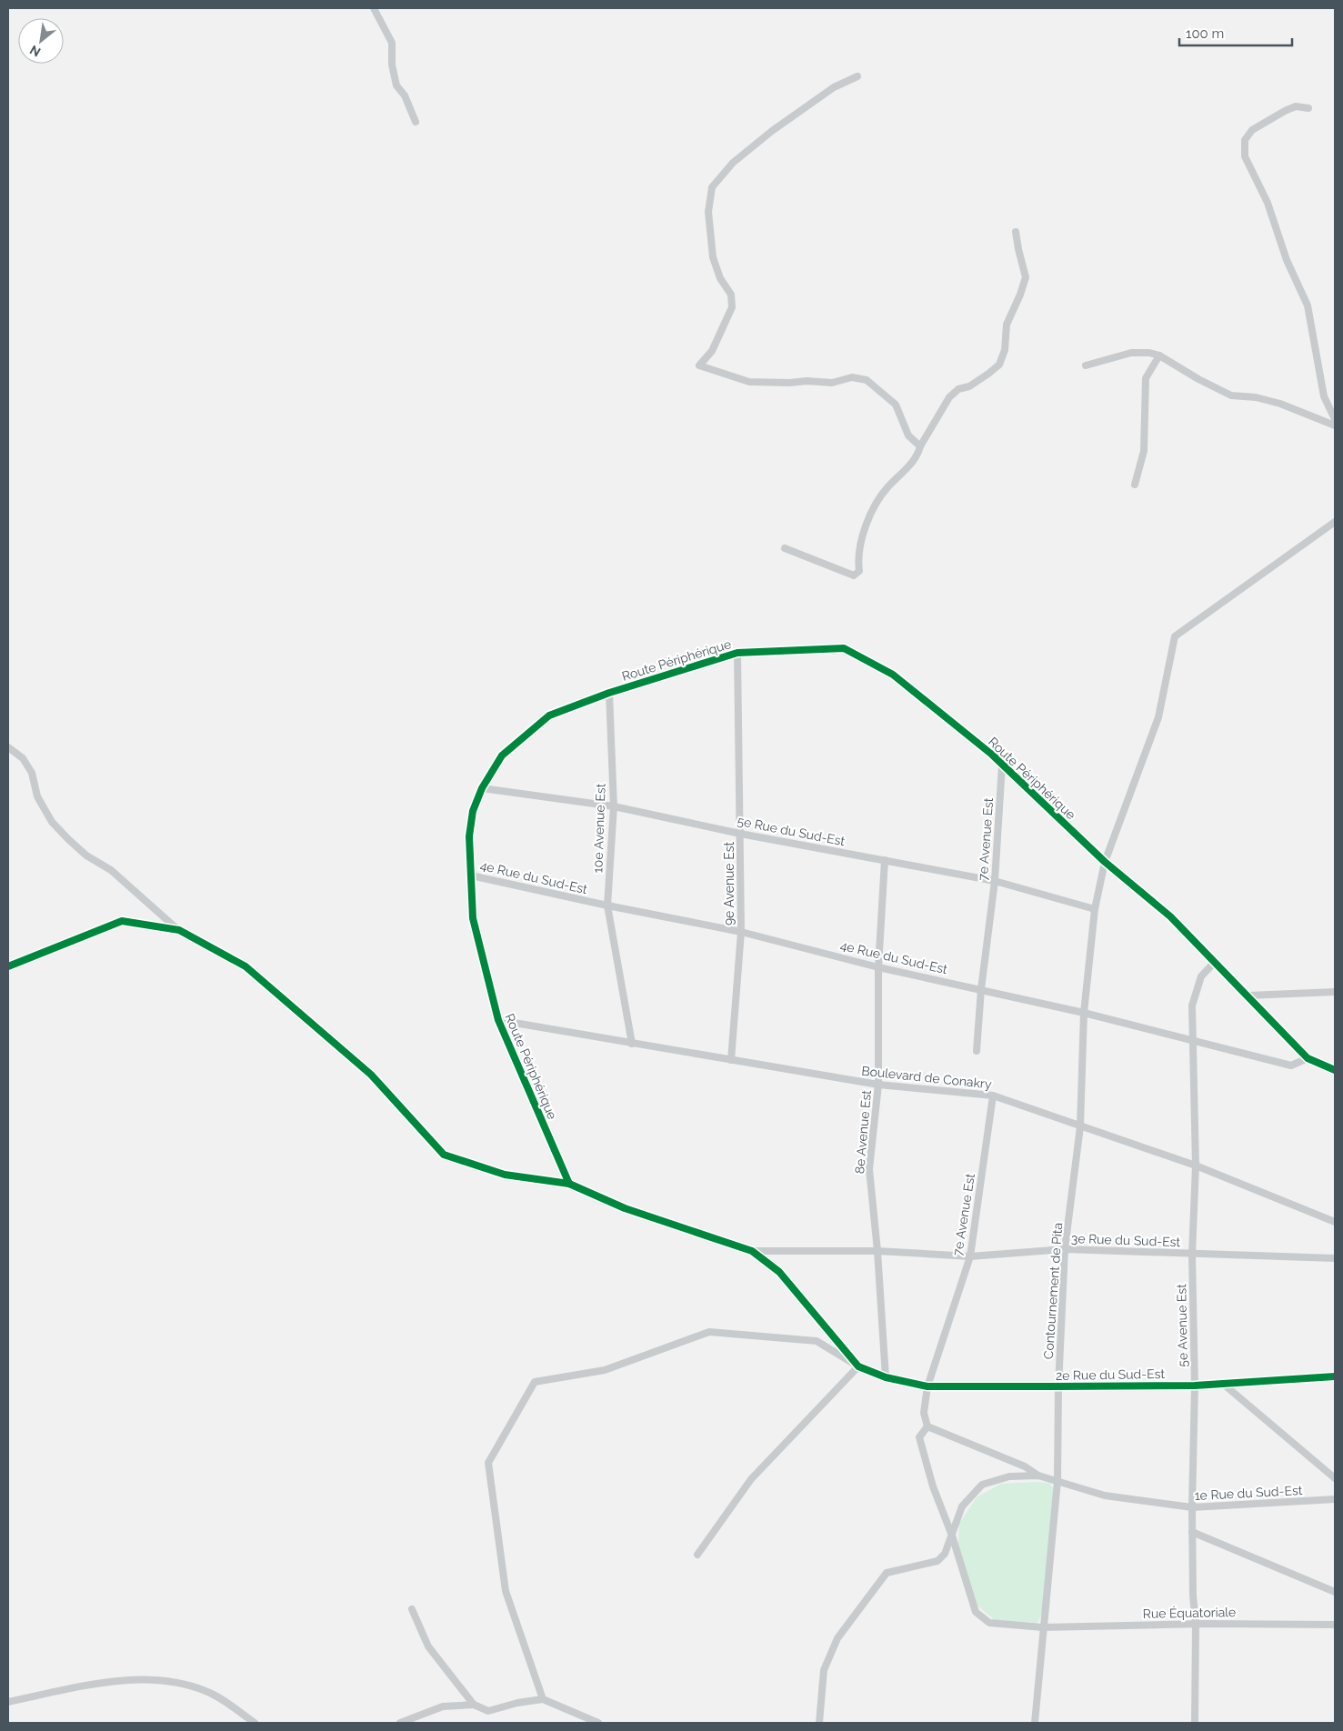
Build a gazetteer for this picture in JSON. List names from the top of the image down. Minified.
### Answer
{"streets":{"street":["Route Périphérique","10e Avenue Est","5e Rue du Sud-Est","7e Avenue Est","4e Rue du Sud-Est","9e Avenue Est","Boulevard de Conakry","8e Avenue Est","3e Rue du Sud-Est","Contournement de Pita","5e Avenue Est","2e Rue du Sud-Est","1e Rue du Sud-Est","Rue Équatoriale"]},"crossings":[["Route Périphérique","10e Avenue Est"],["Route Périphérique","5e Rue du Sud-Est"],["Route Périphérique","7e Avenue Est"],["Route Périphérique","4e Rue du Sud-Est"],["Route Périphérique","9e Avenue Est"],["Route Périphérique","Boulevard de Conakry"],["Route Périphérique","Contournement de Pita"],["Route Périphérique","5e Avenue Est"],["10e Avenue Est","5e Rue du Sud-Est"],["10e Avenue Est","4e Rue du Sud-Est"],["10e Avenue Est","Boulevard de Conakry"],["5e Rue du Sud-Est","7e Avenue Est"],["5e Rue du Sud-Est","9e Avenue Est"],["5e Rue du Sud-Est","8e Avenue Est"],["5e Rue du Sud-Est","Contournement de Pita"],["7e Avenue Est","4e Rue du Sud-Est"],["7e Avenue Est","Boulevard de Conakry"],["7e Avenue Est","3e Rue du Sud-Est"],["7e Avenue Est","2e Rue du Sud-Est"],["7e Avenue Est","Rue Équatoriale"],["4e Rue du Sud-Est","9e Avenue Est"],["4e Rue du Sud-Est","8e Avenue Est"],["4e Rue du Sud-Est","Contournement de Pita"],["4e Rue du Sud-Est","5e Avenue Est"],["9e Avenue Est","Boulevard de Conakry"],["Boulevard de Conakry","8e Avenue Est"],["Boulevard de Conakry","Contournement de Pita"],["Boulevard de Conakry","5e Avenue Est"],["8e Avenue Est","3e Rue du Sud-Est"],["8e Avenue Est","2e Rue du Sud-Est"],["3e Rue du Sud-Est","Contournement de Pita"],["3e Rue du Sud-Est","5e Avenue Est"],["Contournement de Pita","2e Rue du Sud-Est"],["Contournement de Pita","1e Rue du Sud-Est"],["Contournement de Pita","Rue Équatoriale"],["5e Avenue Est","2e Rue du Sud-Est"],["5e Avenue Est","1e Rue du Sud-Est"],["5e Avenue Est","Rue Équatoriale"],["1e Rue du Sud-Est","Rue Équatoriale"]],"scale_bar":"100 m","north":"bottom left"}
